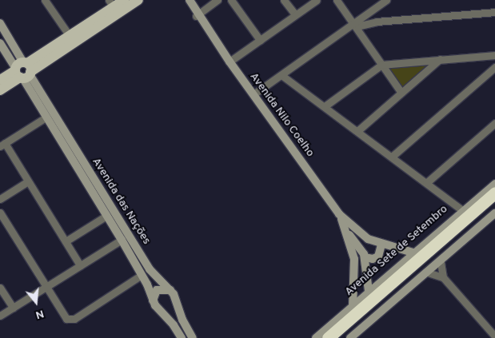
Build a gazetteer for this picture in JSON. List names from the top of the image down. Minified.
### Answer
{"streets":{"highway":["Avenida Sete de Setembro"],"main road":["Avenida Nilo Coelho","Avenida das Nações"]},"north":"bottom"}
